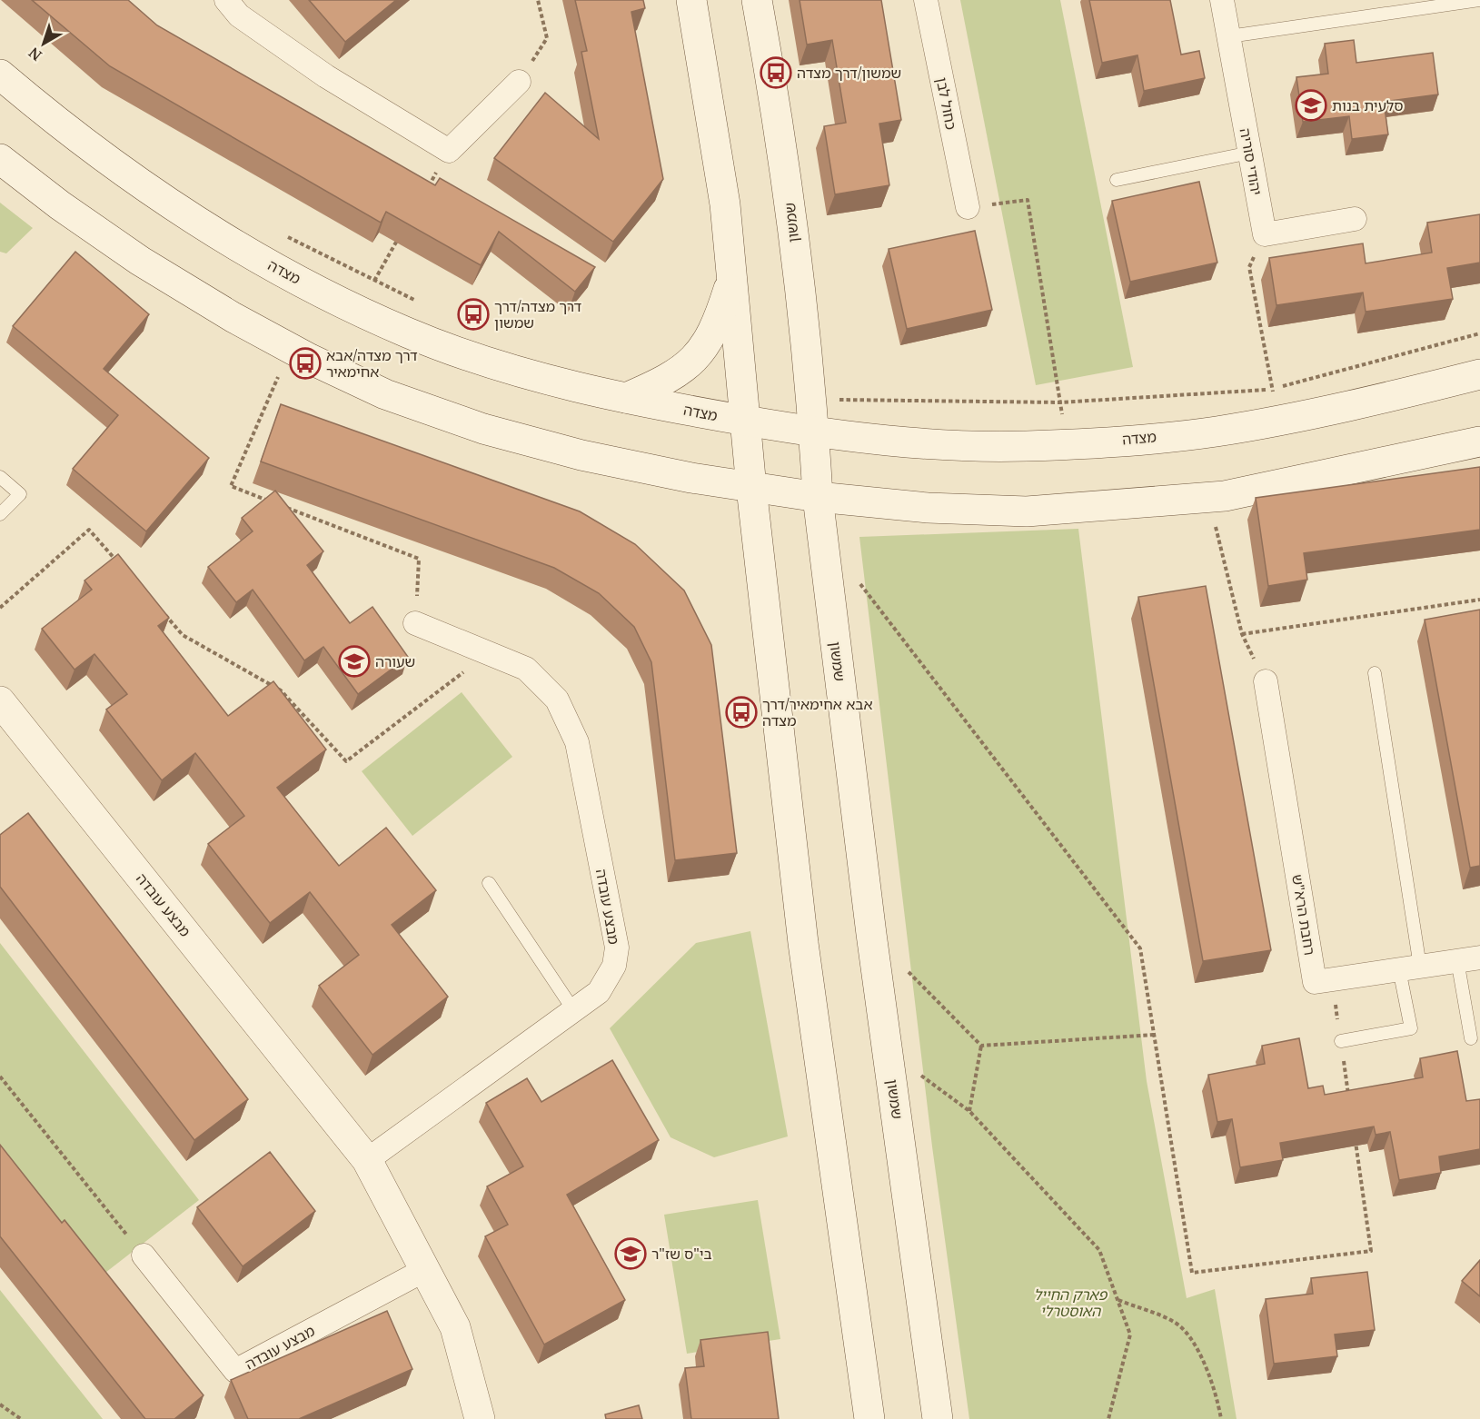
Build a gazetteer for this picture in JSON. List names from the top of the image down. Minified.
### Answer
{"streets":{"main road":["שמשון","מצדה","מבצע עובדה"],"street":["כחול לבן","יהודי סוריה","רחבת הרא\"ש"]},"crossings":[["שמשון","מצדה"]],"parks":["פארק החייל האוסטרלי"],"places":{"bus stop":["שמשון/דרך מצדה","דרך מצדה/דרך שמשון","דרך מצדה/אבא אחימאיר","אבא אחימאיר/דרך מצדה"],"school or university":["סלעית בנות","שעורה","בי\"ס שז\"ר"]},"north":"bottom left"}
